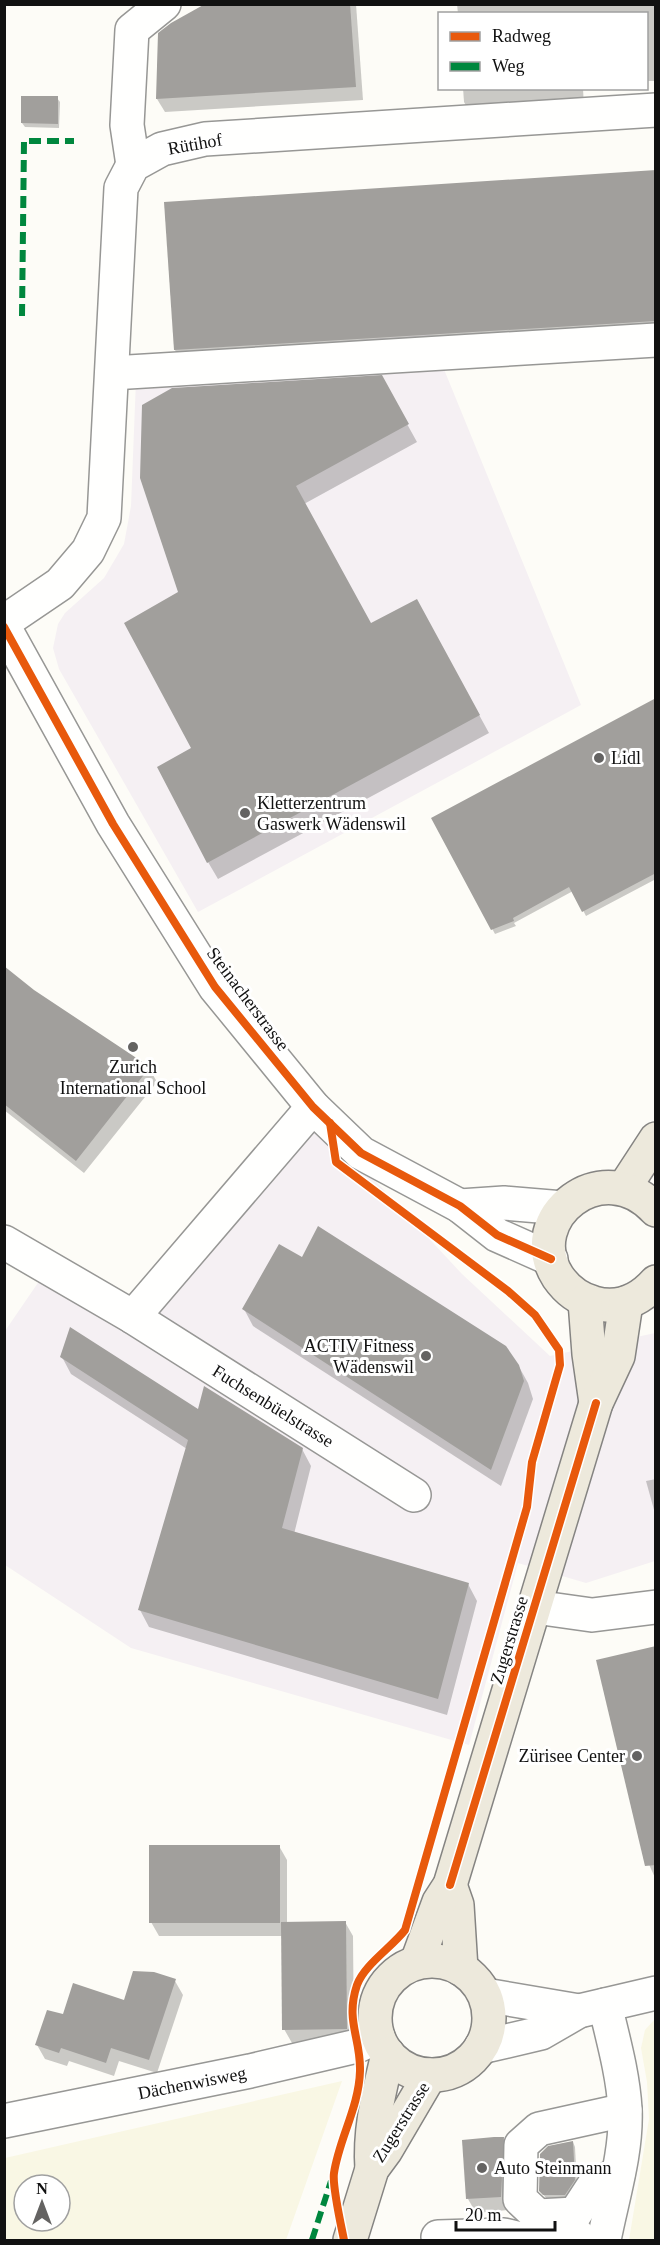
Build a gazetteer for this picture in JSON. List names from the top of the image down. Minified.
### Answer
{"streets":{"main road":["Zugerstrasse"],"street":["Rütihof","Steinacherstrasse","Fuchsenbüelstrasse","Dächenwisweg"]},"crossings":[["Zugerstrasse","Dächenwisweg"]],"places":["Lidl","Kletterzentrum Gaswerk Wädenswil","Zurich International School","ACTIV Fitness Wädenswil","Zürisee Center","Auto Steinmann"],"legend":["Radweg","Weg"],"scale_bar":"20 m","north":"top"}
